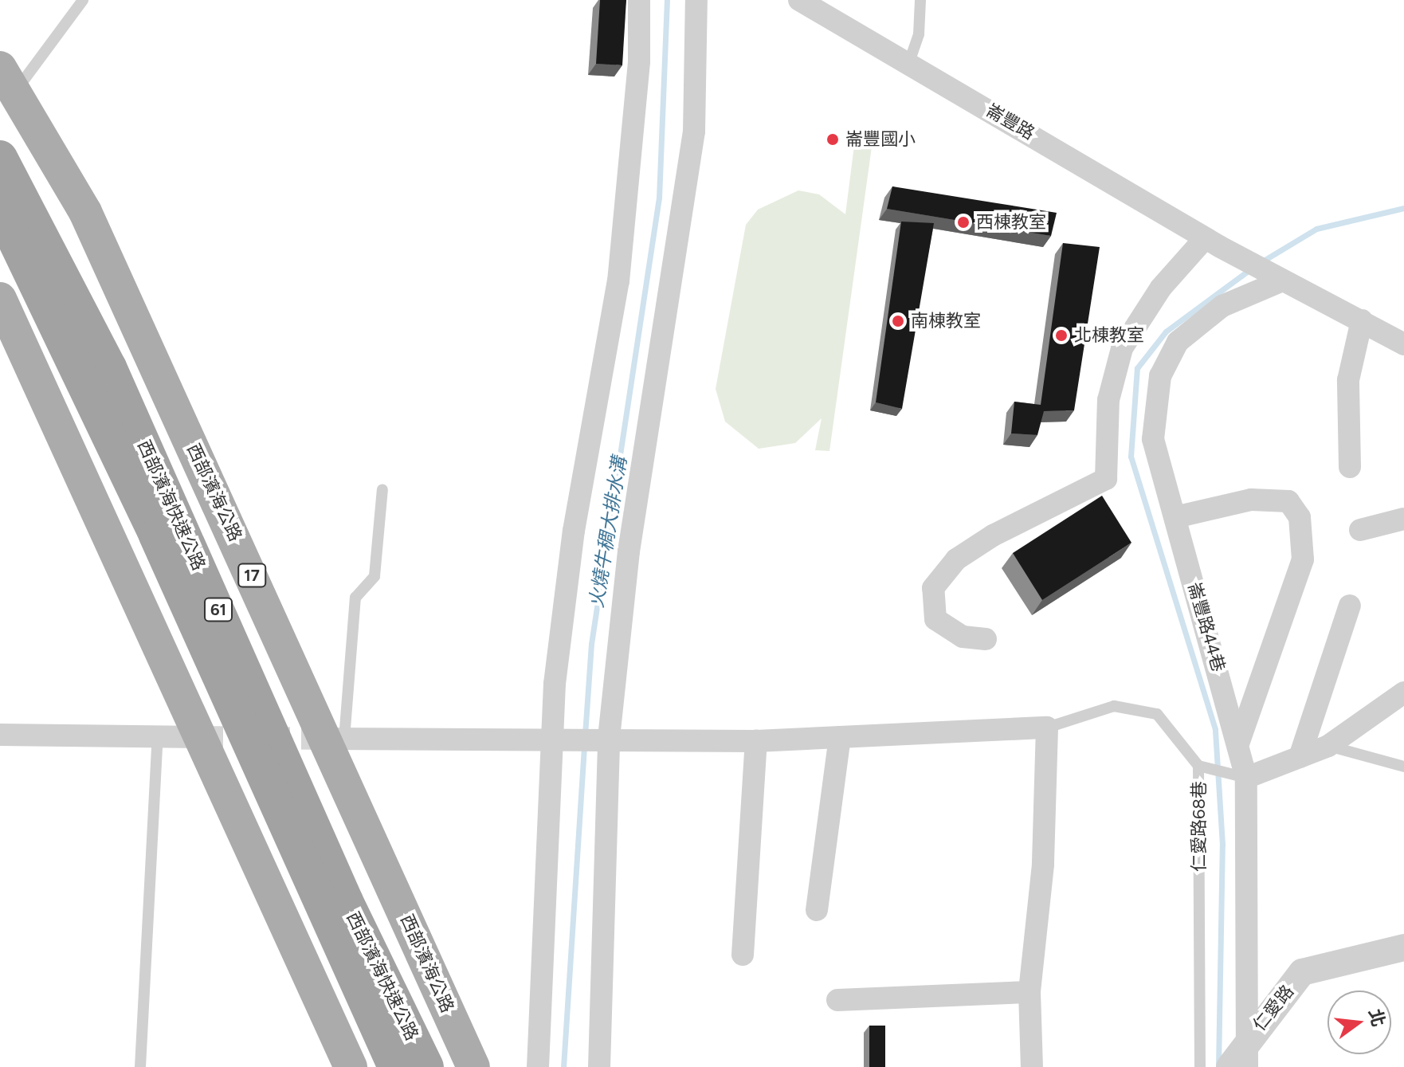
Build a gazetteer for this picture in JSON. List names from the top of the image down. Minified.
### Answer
{"streets":{"highway":["西部濱海快速公路","61"],"main road":["西部濱海公路","17"],"street":["崙豐路","崙豐路44巷","仁愛路"],"lane":["仁愛路68巷"]},"crossings":[["崙豐路","崙豐路44巷"],["崙豐路44巷","仁愛路"]],"water":["火燒牛稠大排水溝"],"places":["崙豐國小","西棟教室","南棟教室","北棟教室"],"north":"right"}
